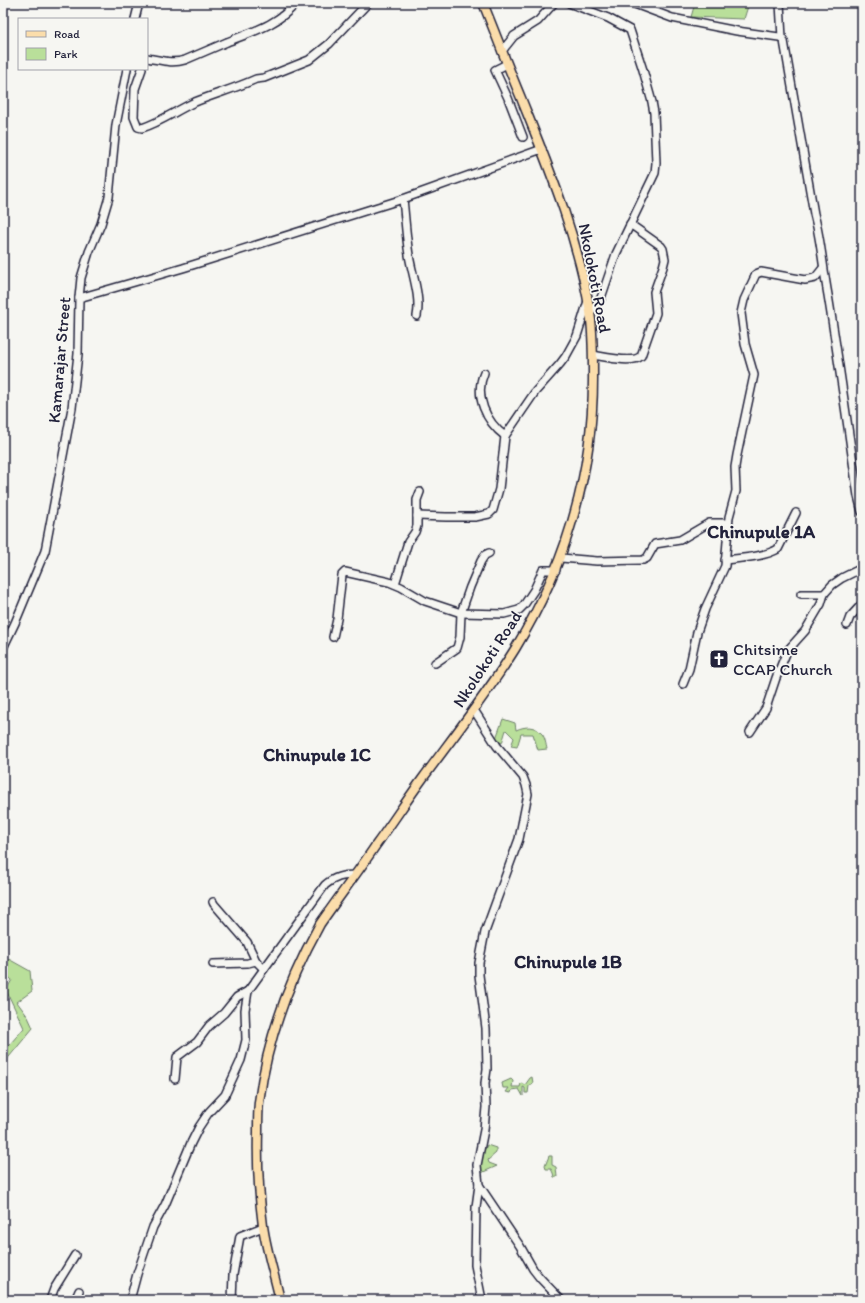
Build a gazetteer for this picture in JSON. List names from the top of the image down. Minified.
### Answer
{"streets":{"main road":["Nkolokoti Road"],"street":["Kamarajar Street"]},"districts":["Chinupule 1A","Chinupule 1C","Chinupule 1B"],"places":{"church":["Chitsime CCAP Church"]},"legend":["Road","Park"]}
